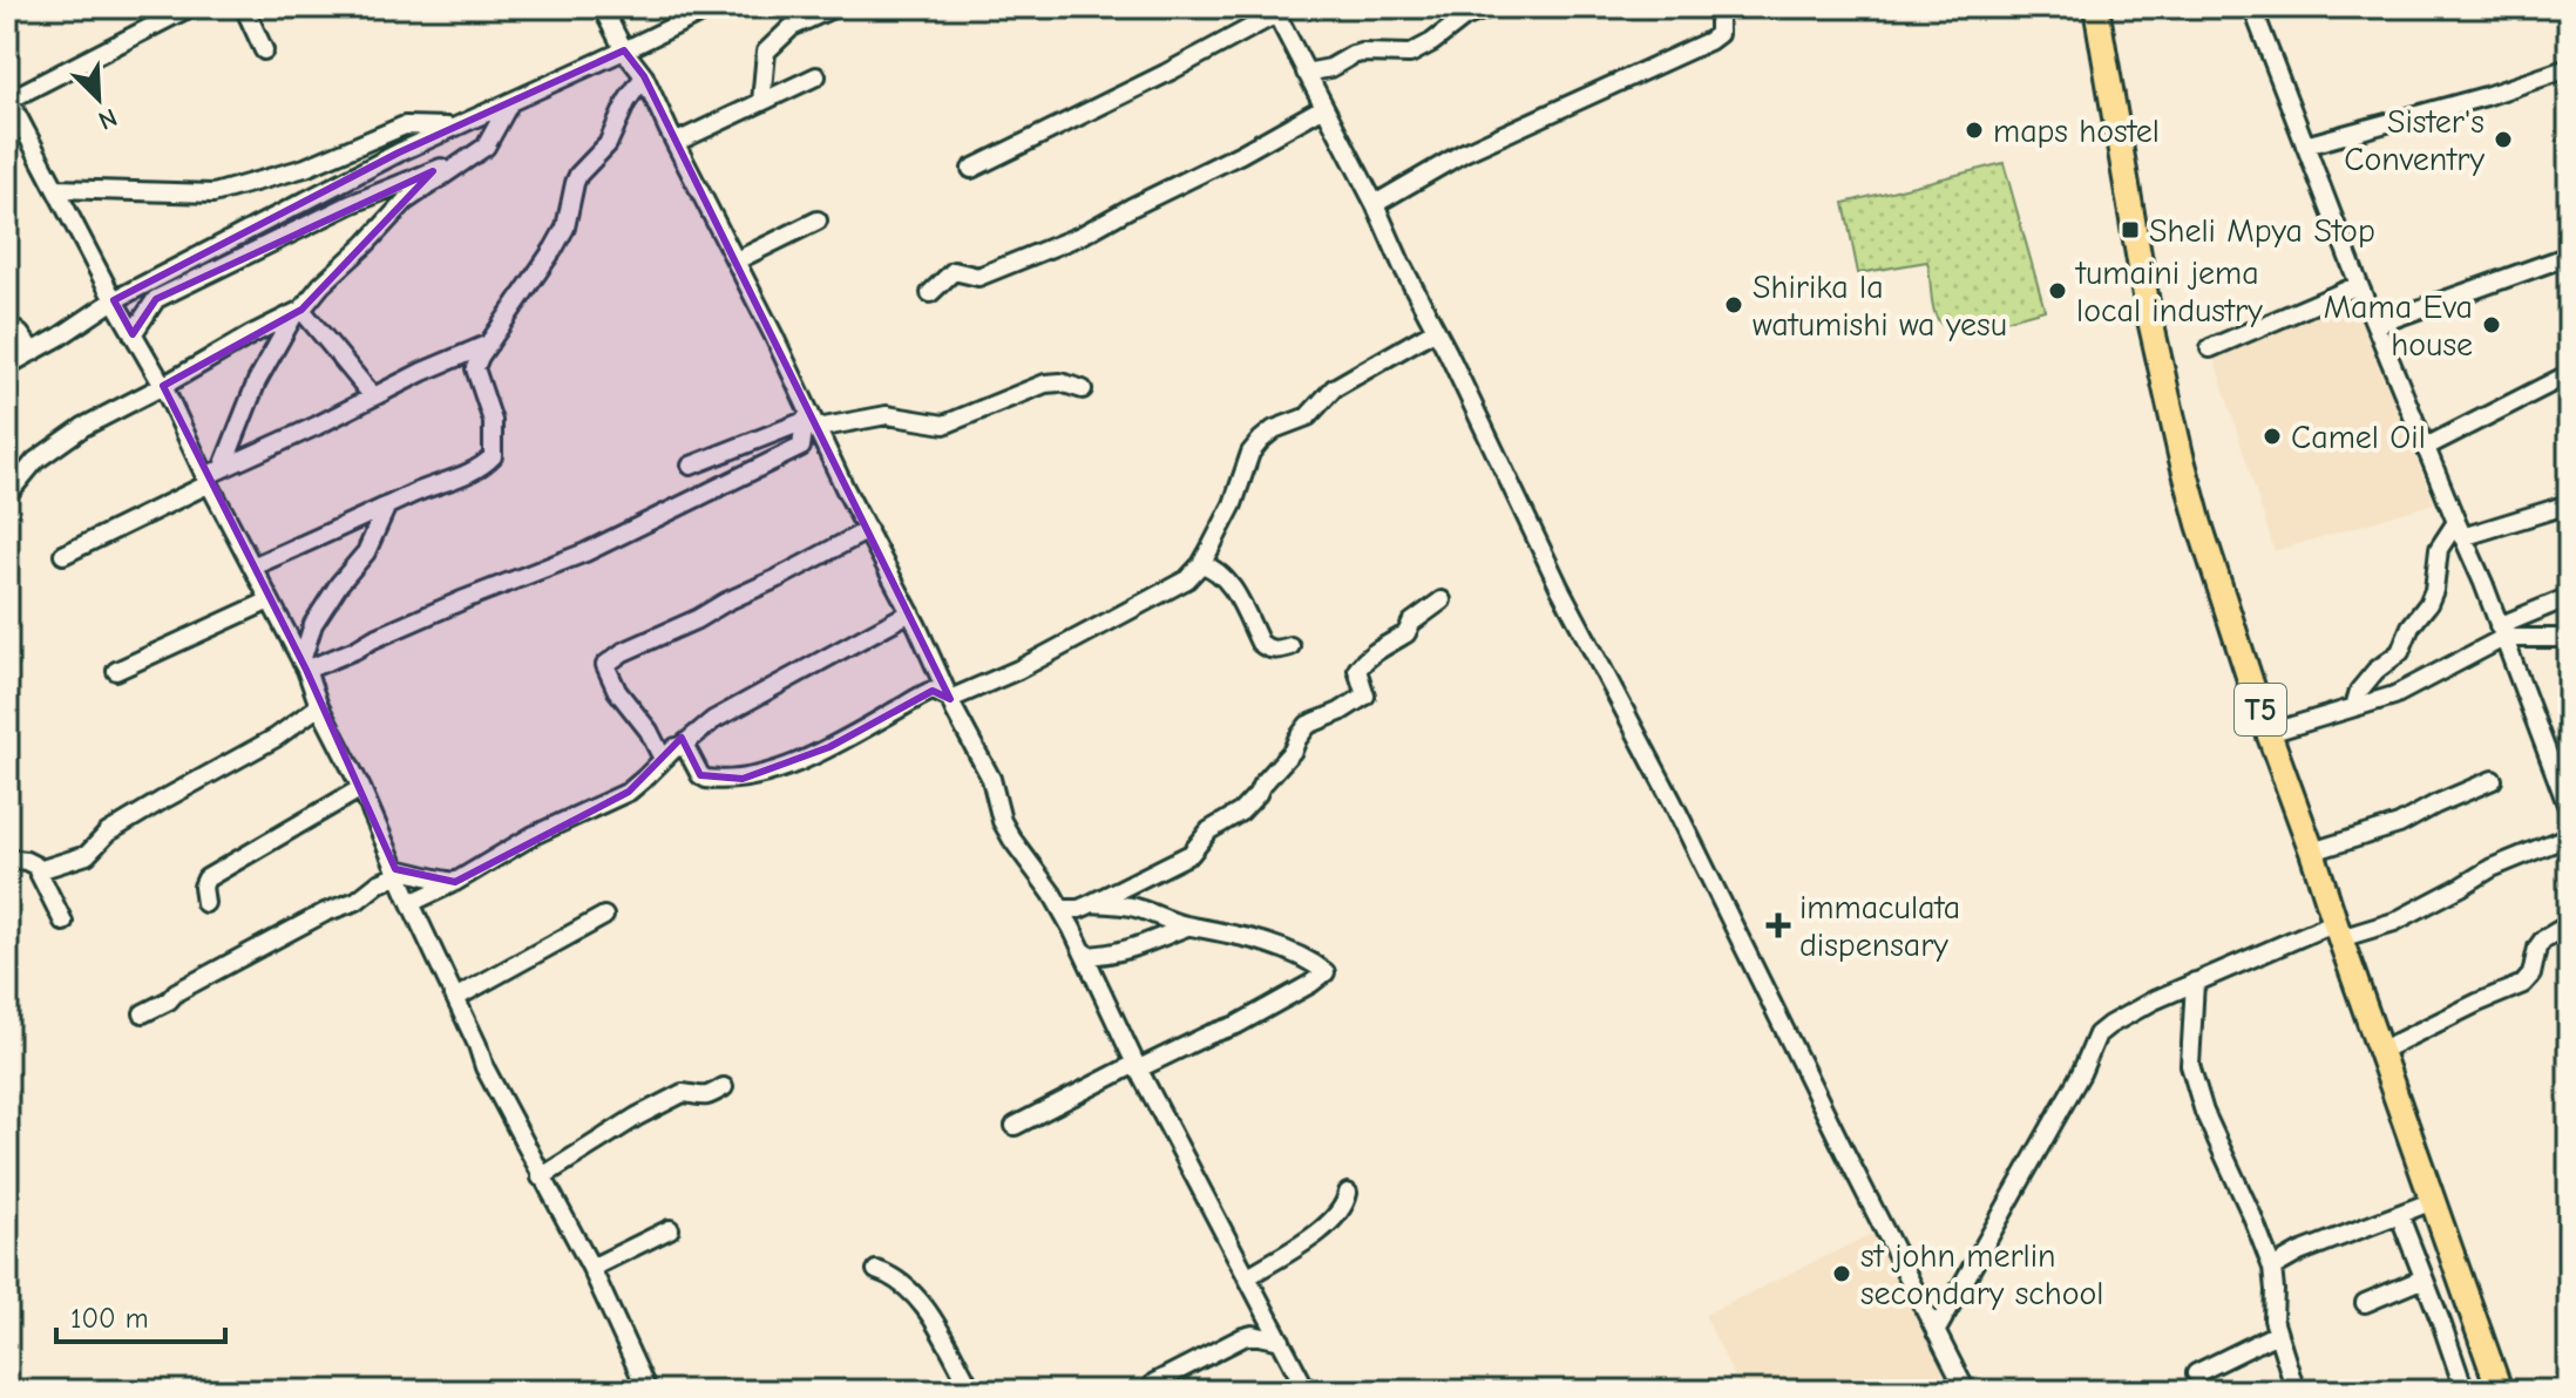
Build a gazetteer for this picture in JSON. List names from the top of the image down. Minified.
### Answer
{"streets":{"highway":["T5"]},"places":{"other":["maps hostel","Sister's Conventry","tumaini jema local industry","Shirika la watumishi wa yesu","Mama Eva house","Camel Oil","st john merlin secondary school"],"transit":["Sheli Mpya Stop"],"health":["immaculata dispensary"]},"scale_bar":"100 m","north":"bottom right"}
